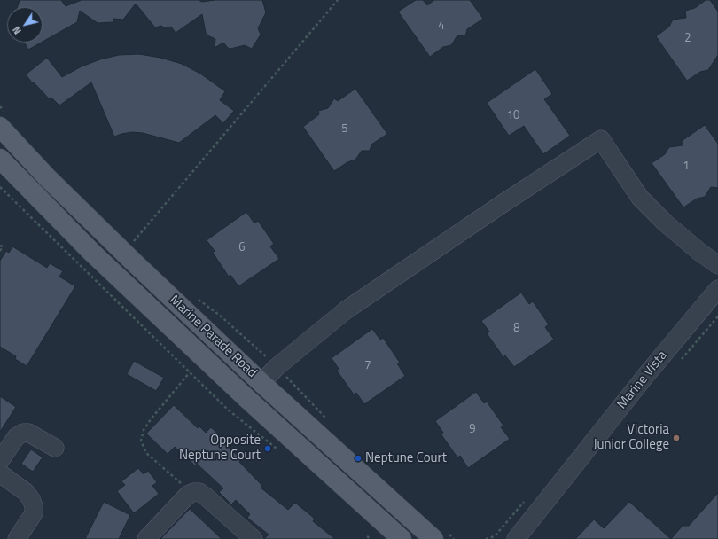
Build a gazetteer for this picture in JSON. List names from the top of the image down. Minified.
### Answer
{"streets":{"main road":["Marine Parade Road"],"street":["Marine Vista"]},"places":["Victoria Junior College","Opposite Neptune Court","Neptune Court"],"house_numbers":["4","2","10","5","1","6","8","7","9"],"north":"bottom left"}
